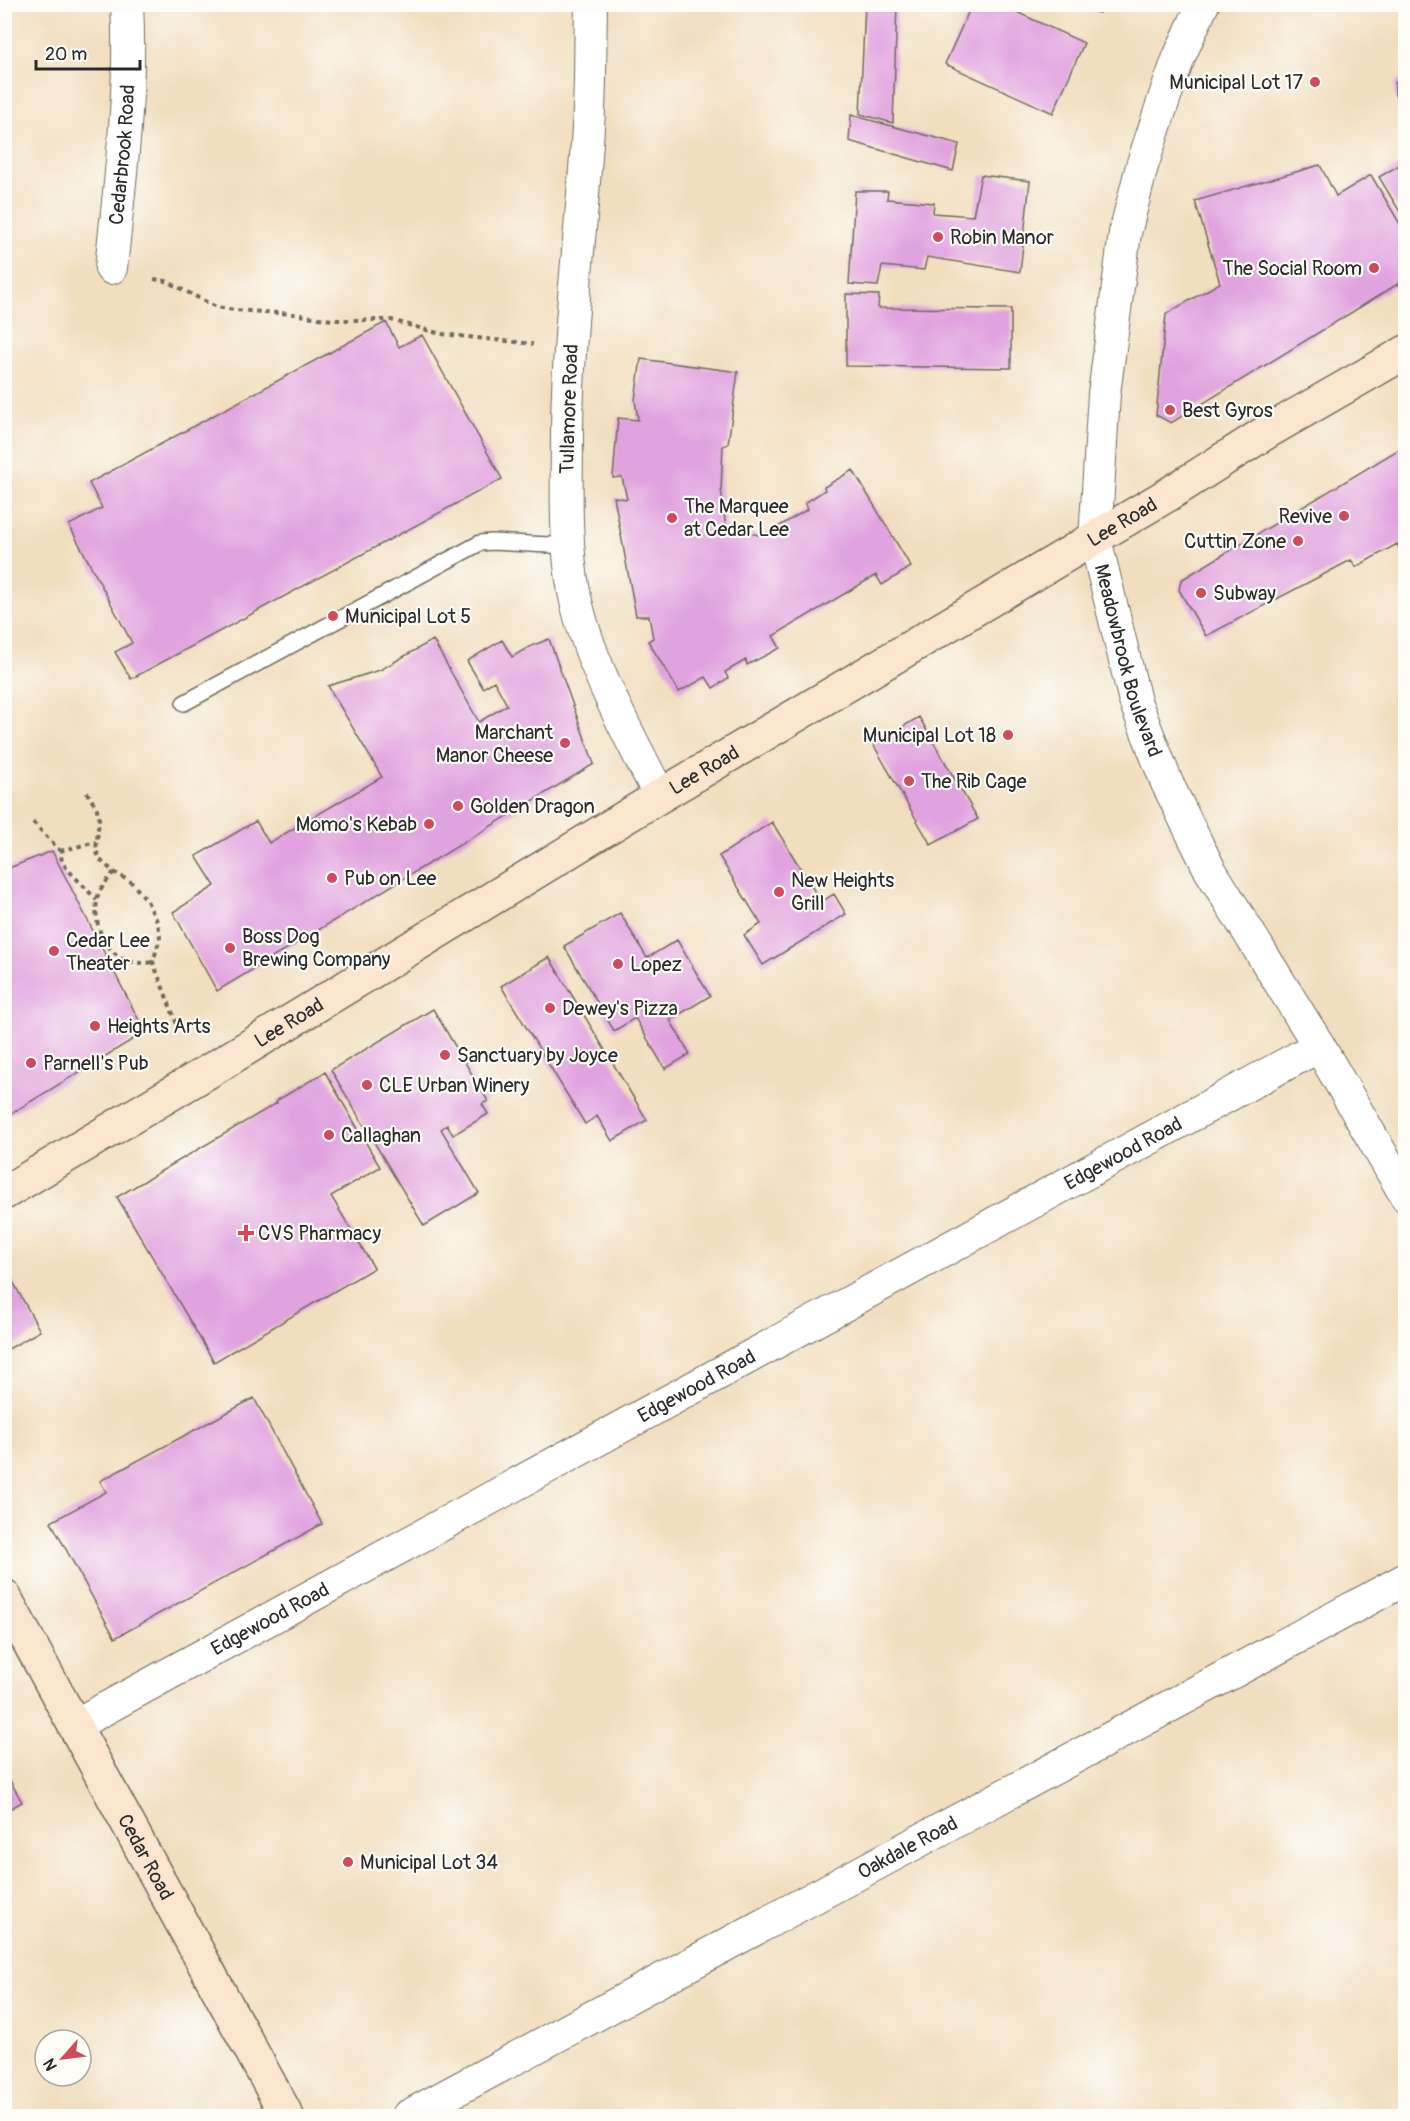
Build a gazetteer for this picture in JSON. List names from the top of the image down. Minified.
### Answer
{"streets":{"main road":["Lee Road","Cedar Road"],"street":["Cedarbrook Road","Tullamore Road","Meadowbrook Boulevard","Edgewood Road","Oakdale Road"]},"crossings":[["Tullamore Road","Lee Road"],["Lee Road","Meadowbrook Boulevard"],["Meadowbrook Boulevard","Edgewood Road"],["Edgewood Road","Cedar Road"]],"places":{"other":["Municipal Lot 17","Robin Manor","The Social Room","Best Gyros","Revive","The Marquee at Cedar Lee","Cuttin Zone","Subway","Municipal Lot 5","Municipal Lot 18","Marchant Manor Cheese","The Rib Cage","Golden Dragon","Momo's Kebab","Pub on Lee","New Heights Grill","Boss Dog Brewing Company","Cedar Lee Theater","Lopez","Dewey's Pizza","Heights Arts","Sanctuary by Joyce","Parnell's Pub","CLE Urban Winery","Callaghan","Municipal Lot 34"],"health":["CVS Pharmacy"]},"scale_bar":"20 m","north":"bottom left"}
